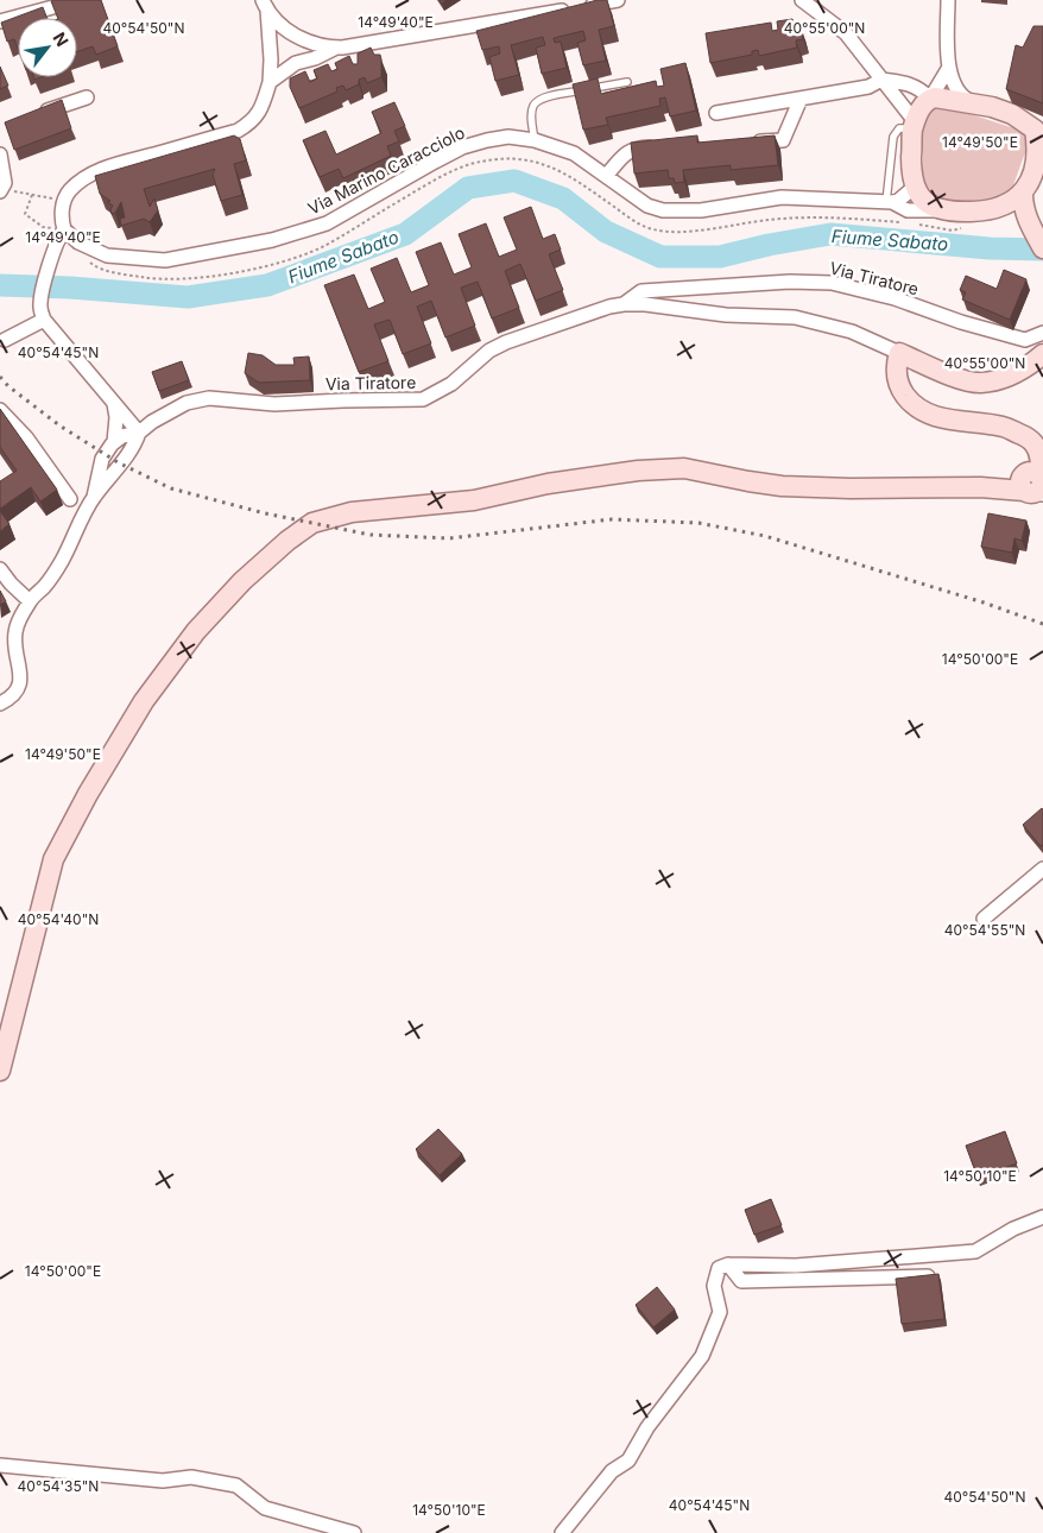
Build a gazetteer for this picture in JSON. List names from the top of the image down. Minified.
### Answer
{"streets":{"street":["Via Marino Caracciolo","Via Tiratore"]},"water":["Fiume Sabato"],"north":"top right","coordinates":["14°49'40\"E","40°54'50\"N","40°55'00\"N","14°49'50\"E","40°54'45\"N","14°50'00\"E","40°54'40\"N","40°54'55\"N","14°50'10\"E","40°54'35\"N"]}
